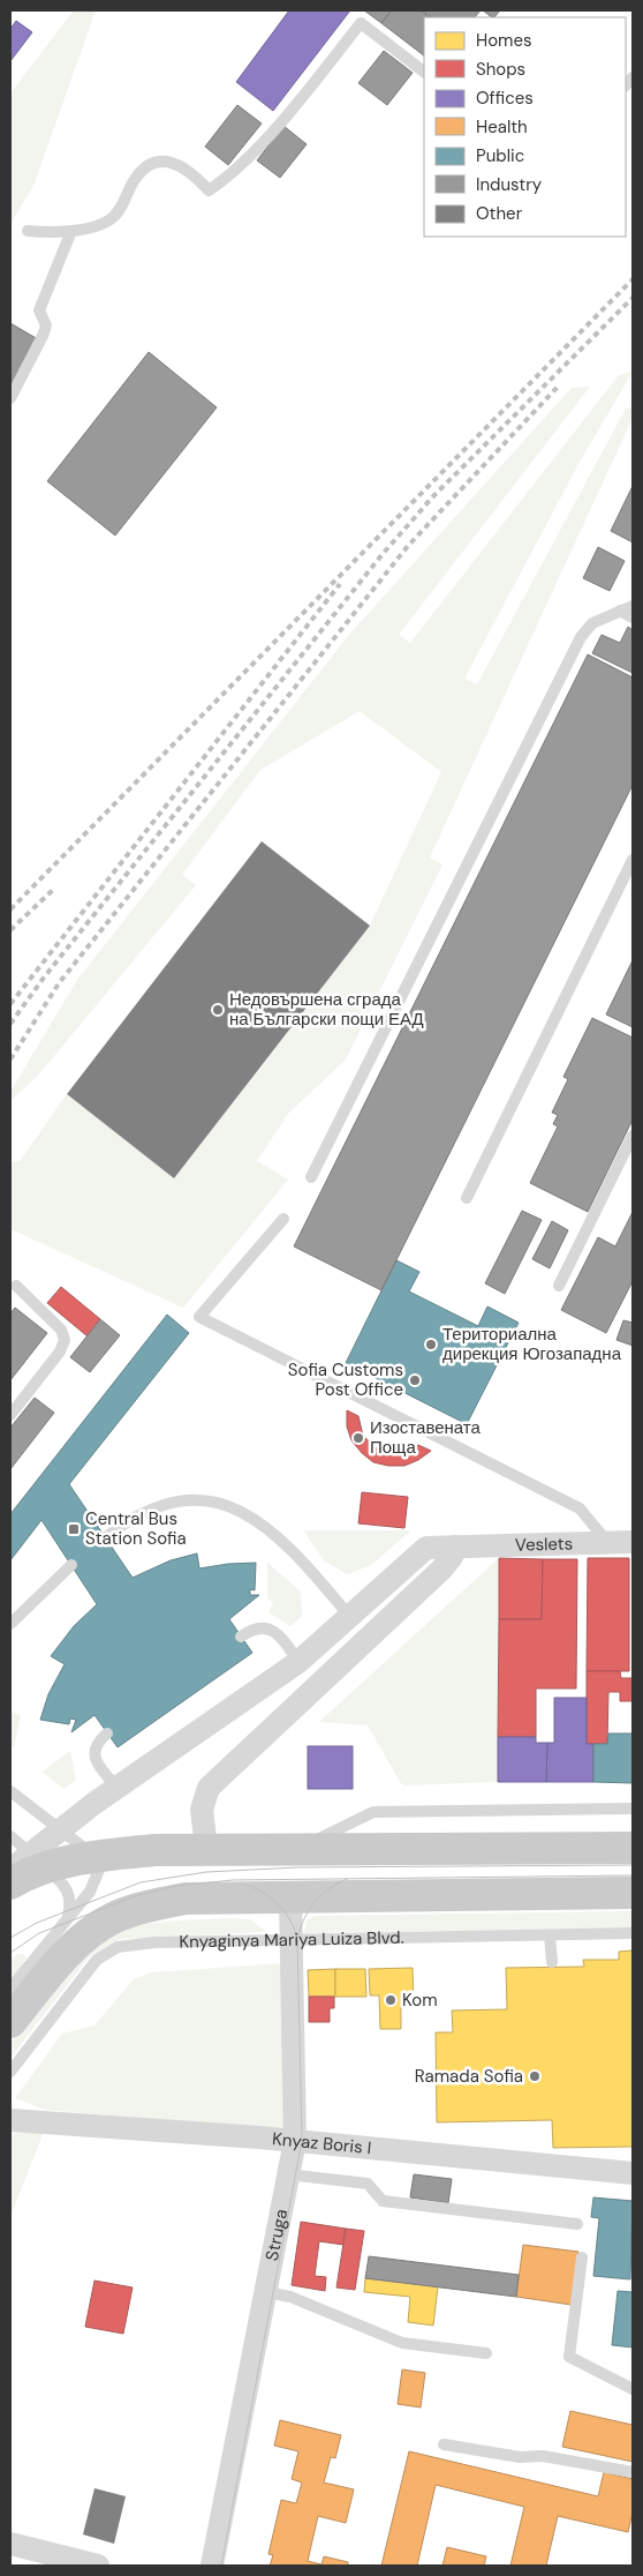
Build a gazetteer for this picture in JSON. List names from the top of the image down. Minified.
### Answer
{"streets":{"street":["Veslets","Knyaz Boris I","Struga"],"lane":["Knyaginya Mariya Luiza Blvd."]},"crossings":[["Knyaginya Mariya Luiza Blvd.","Struga"],["Knyaz Boris I","Struga"]],"places":{"other":["Недовършена сграда на Български пощи ЕАД","Териториална дирекция Югозападна","Sofia Customs Post Office","Изоставената Поща","Kom","Ramada Sofia"],"transit":["Central Bus Station Sofia"]},"legend":["Homes","Shops","Offices","Health","Public","Industry","Other"]}
